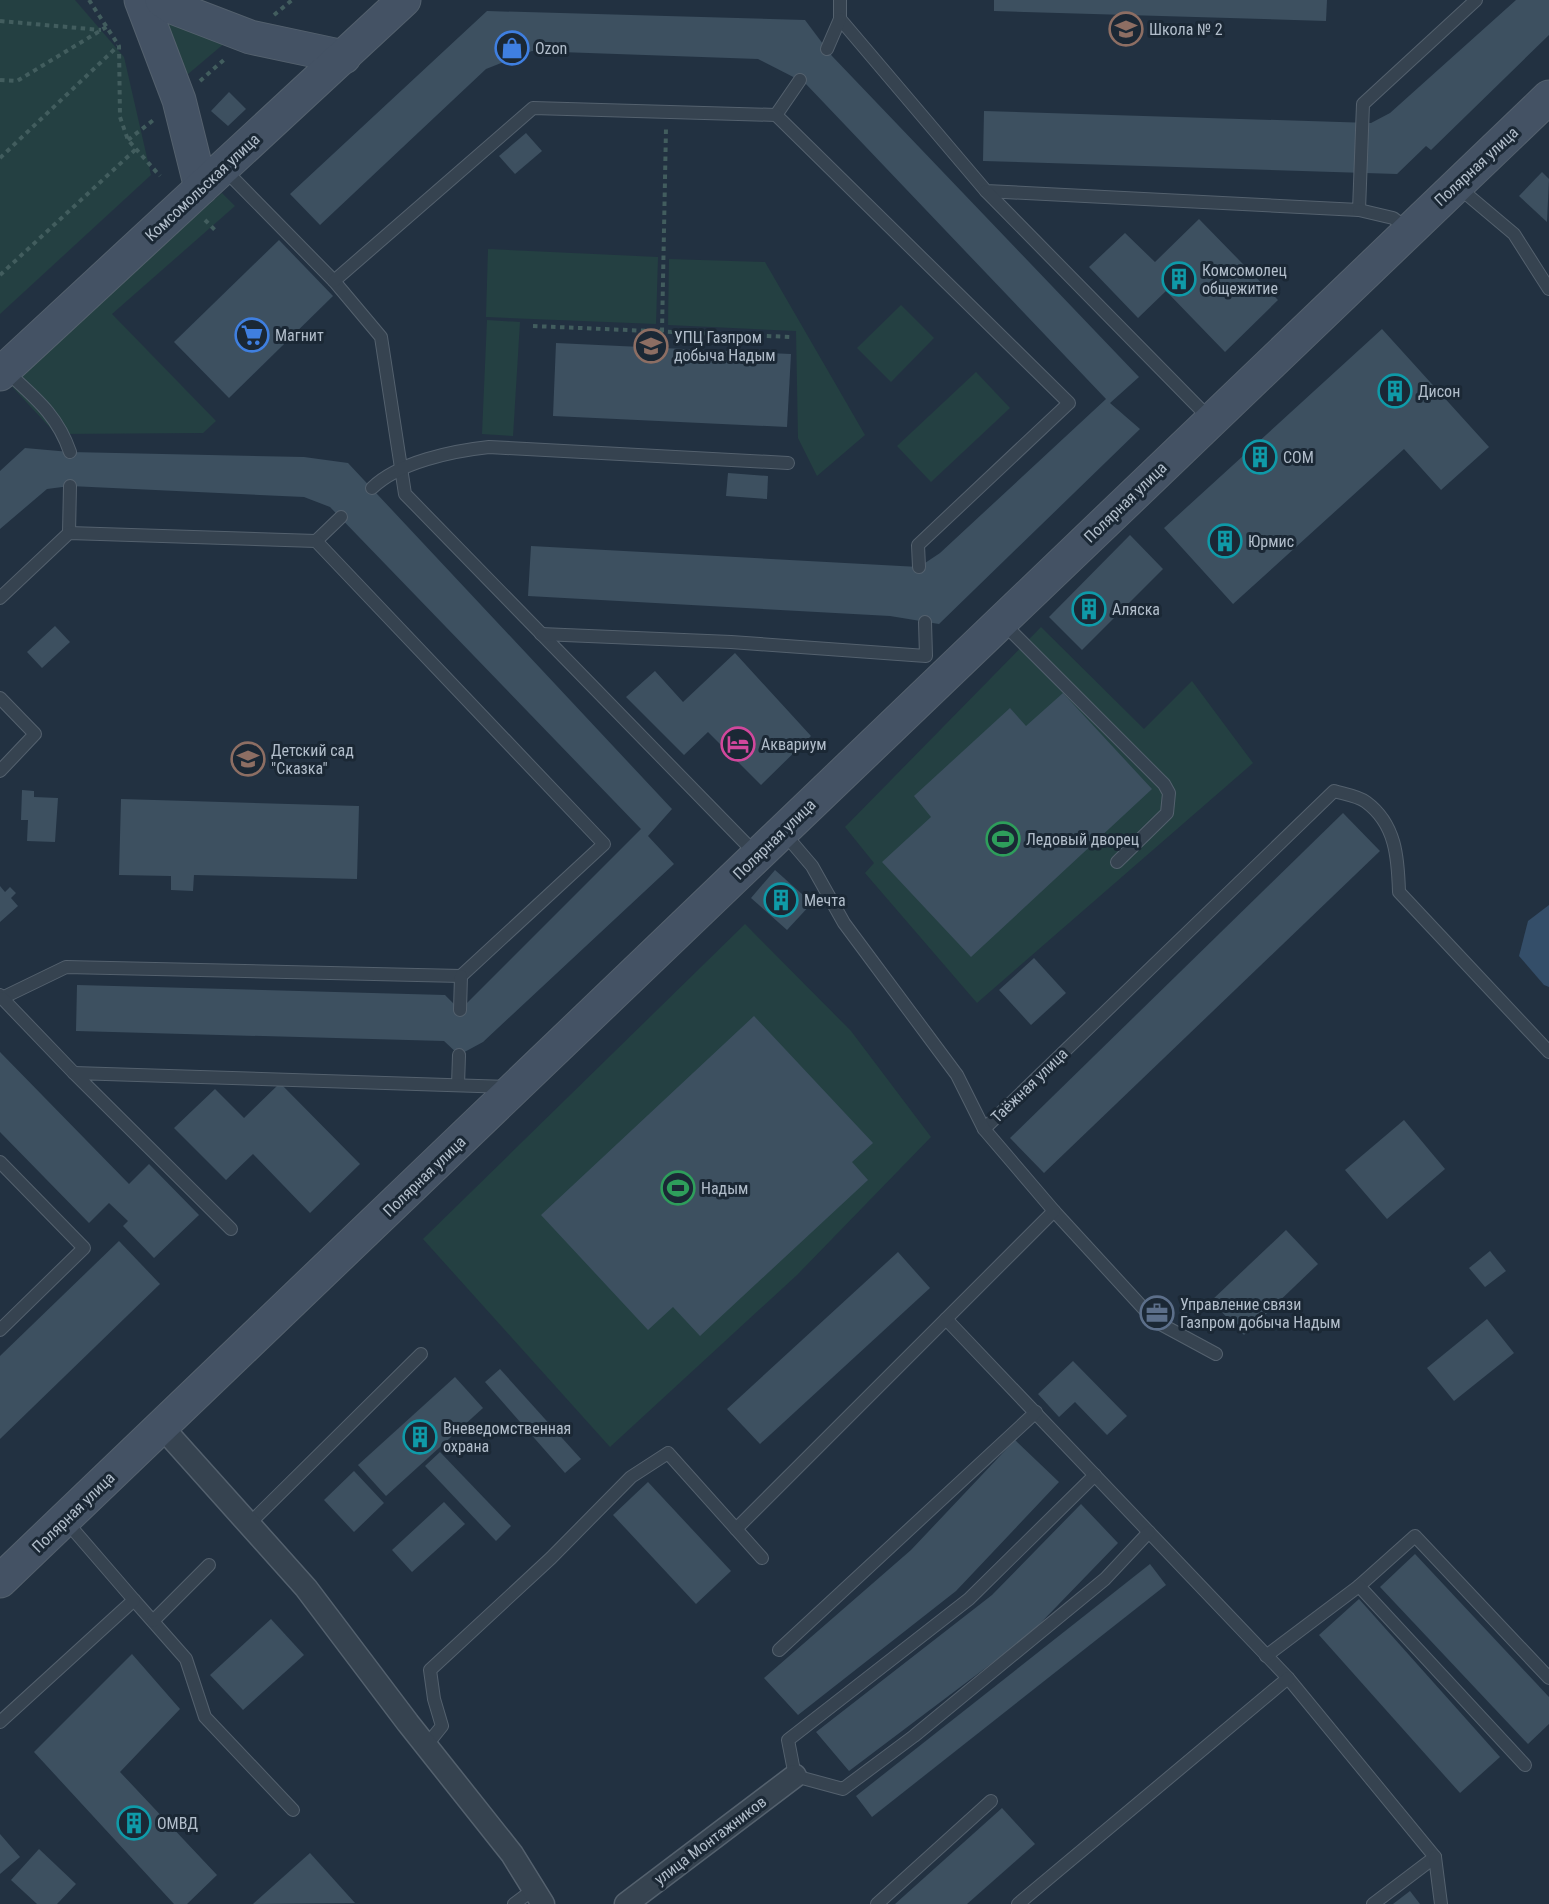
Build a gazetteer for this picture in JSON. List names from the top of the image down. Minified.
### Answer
{"streets":{"street":["Полярная улица","Комсомольская улица","улица Монтажников"],"lane":["Таёжная улица"]},"crossings":[["Полярная улица","Таёжная улица"]],"places":{"school or university":["Школа № 2","УПЦ Газпром добыча Надым","Детский сад \"Сказка\""],"shop":["Ozon"],"building":["Комсомолец общежитие","Дисон","СОМ","Юрмис","Аляска","Мечта","Вневедомственная охрана","ОМВД"],"supermarket":["Магнит"],"hotel":["Аквариум"],"sports":["Ледовый дворец","Надым"],"office":["Управление связи Газпром добыча Надым"]}}
